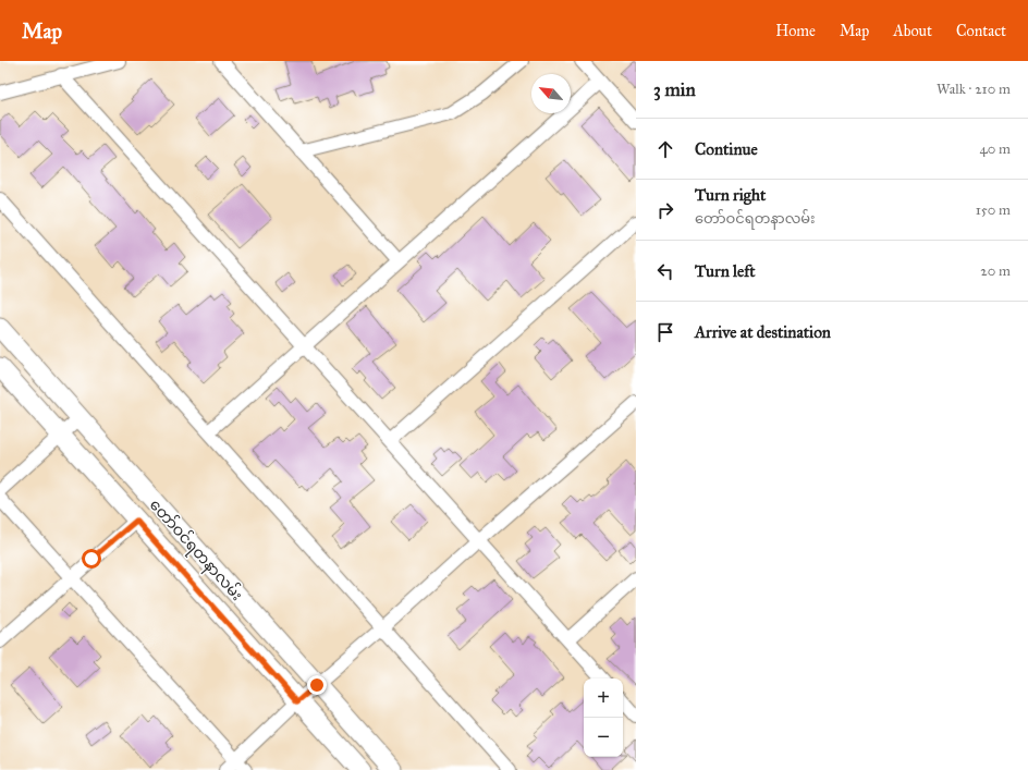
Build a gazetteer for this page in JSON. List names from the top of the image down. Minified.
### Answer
{"streets":{"main road":["တော်ဝင်ရတနာလမ်း"]},"north":"top left","page":{"header":"Map","nav":["Home","Map","About","Contact"],"heading":["3 min","Walk · 210 m"],"list":[["Continue","40 m"],["Turn right","တော်ဝင်ရတနာလမ်း","150 m"],["Turn left","20 m"],"Arrive at destination"],"map_buttons":["+","−"]}}
